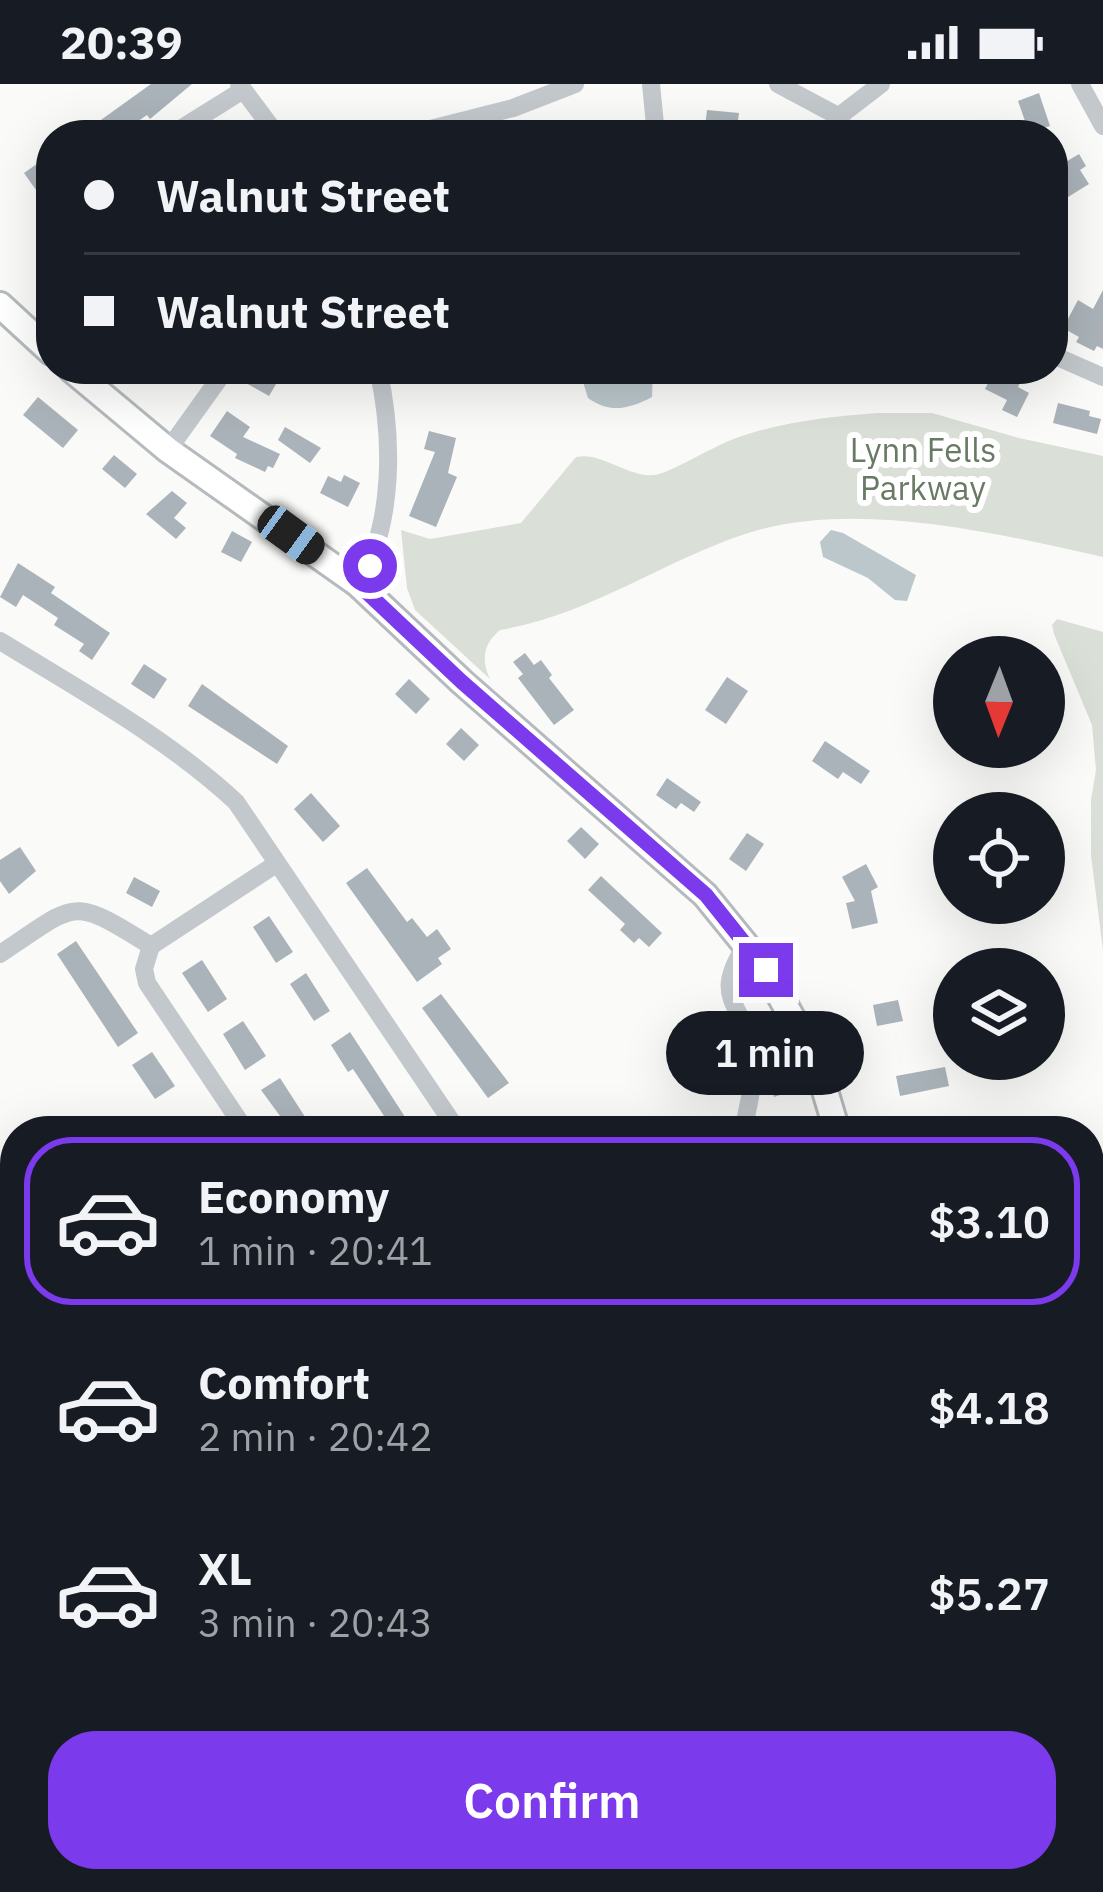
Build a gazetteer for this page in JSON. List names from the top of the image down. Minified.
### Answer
{"parks":["Lynn Fells Parkway"],"north":"bottom","page":{"status":"20:39","banner":["Walnut Street","Walnut Street"],"bubble":"1 min","list":[{"name":"Economy","note":"1 min · 20:41","value":"$3.10"},{"name":"Comfort","note":"2 min · 20:42","value":"$4.18"},{"name":"XL","note":"3 min · 20:43","value":"$5.27"}],"buttons":"Confirm"}}
